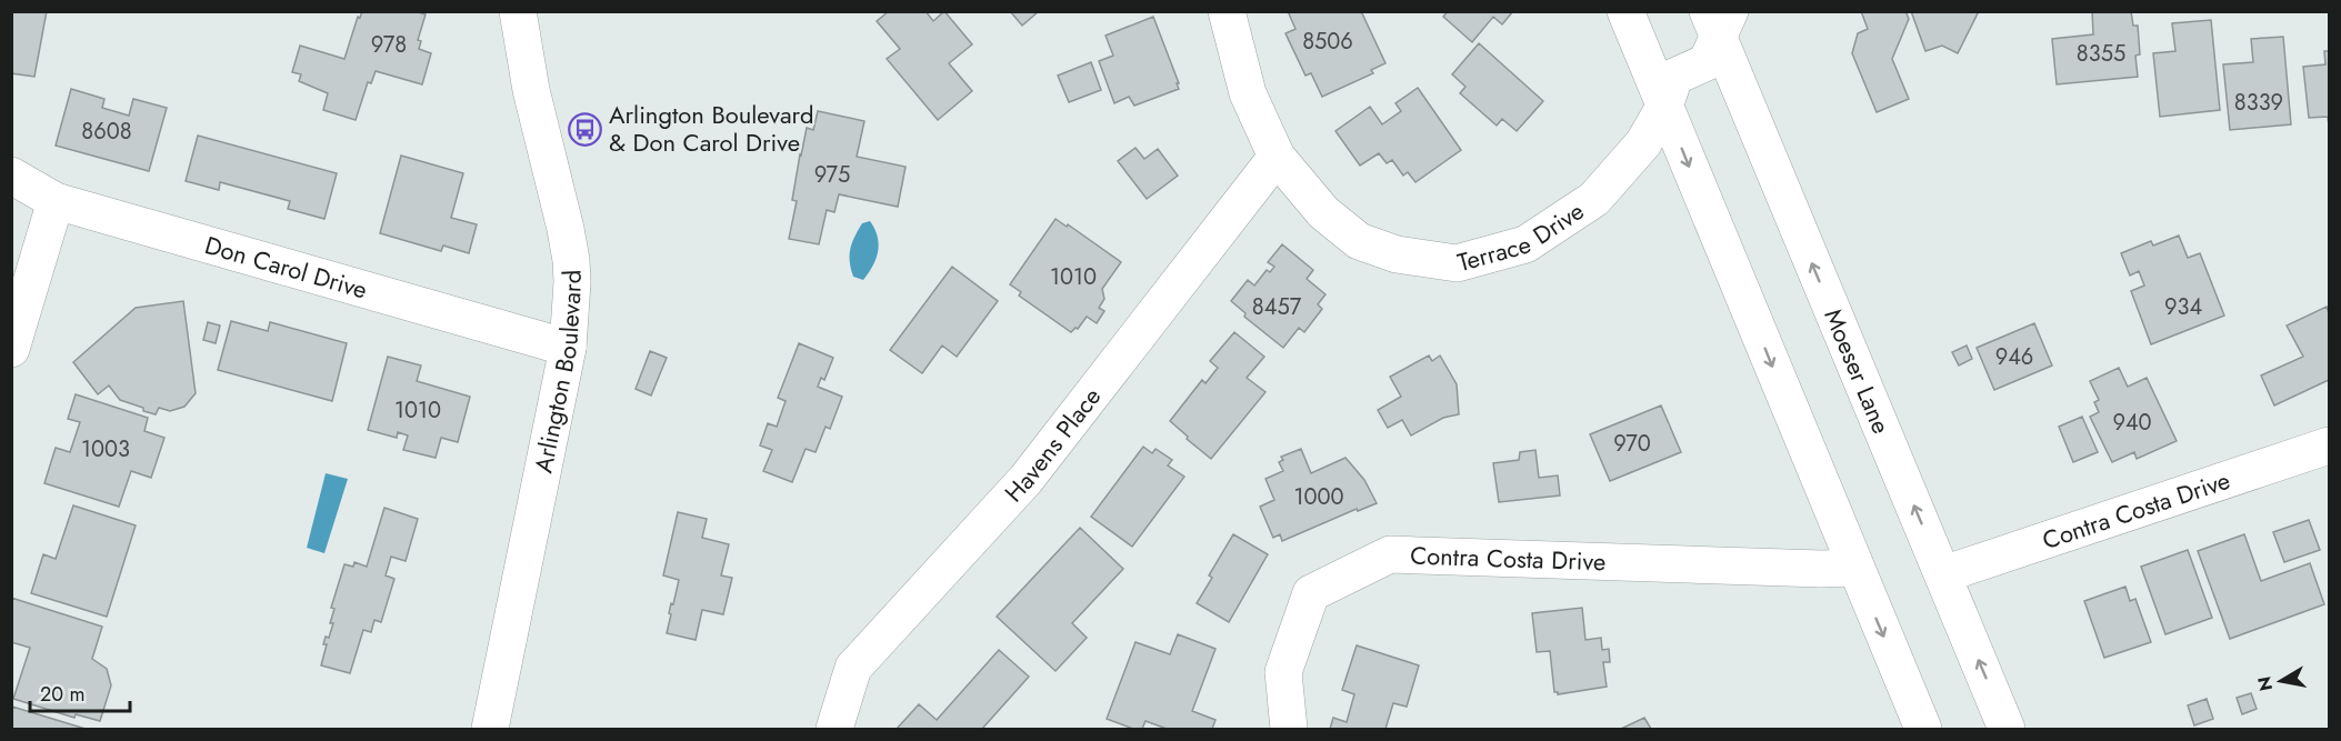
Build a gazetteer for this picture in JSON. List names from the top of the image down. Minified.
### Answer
{"streets":{"street":["Terrace Drive","Don Carol Drive","Arlington Boulevard","Moeser Lane","Havens Place","Contra Costa Drive"]},"crossings":[["Terrace Drive","Moeser Lane"],["Terrace Drive","Havens Place"],["Don Carol Drive","Arlington Boulevard"],["Moeser Lane","Contra Costa Drive"]],"places":{"bus stop":["Arlington Boulevard & Don Carol Drive"]},"house_numbers":["8506","978","8355","8339","8608","975","1010","8457","934","946","1010","940","970","1003","1000"],"scale_bar":"20 m","north":"left"}
